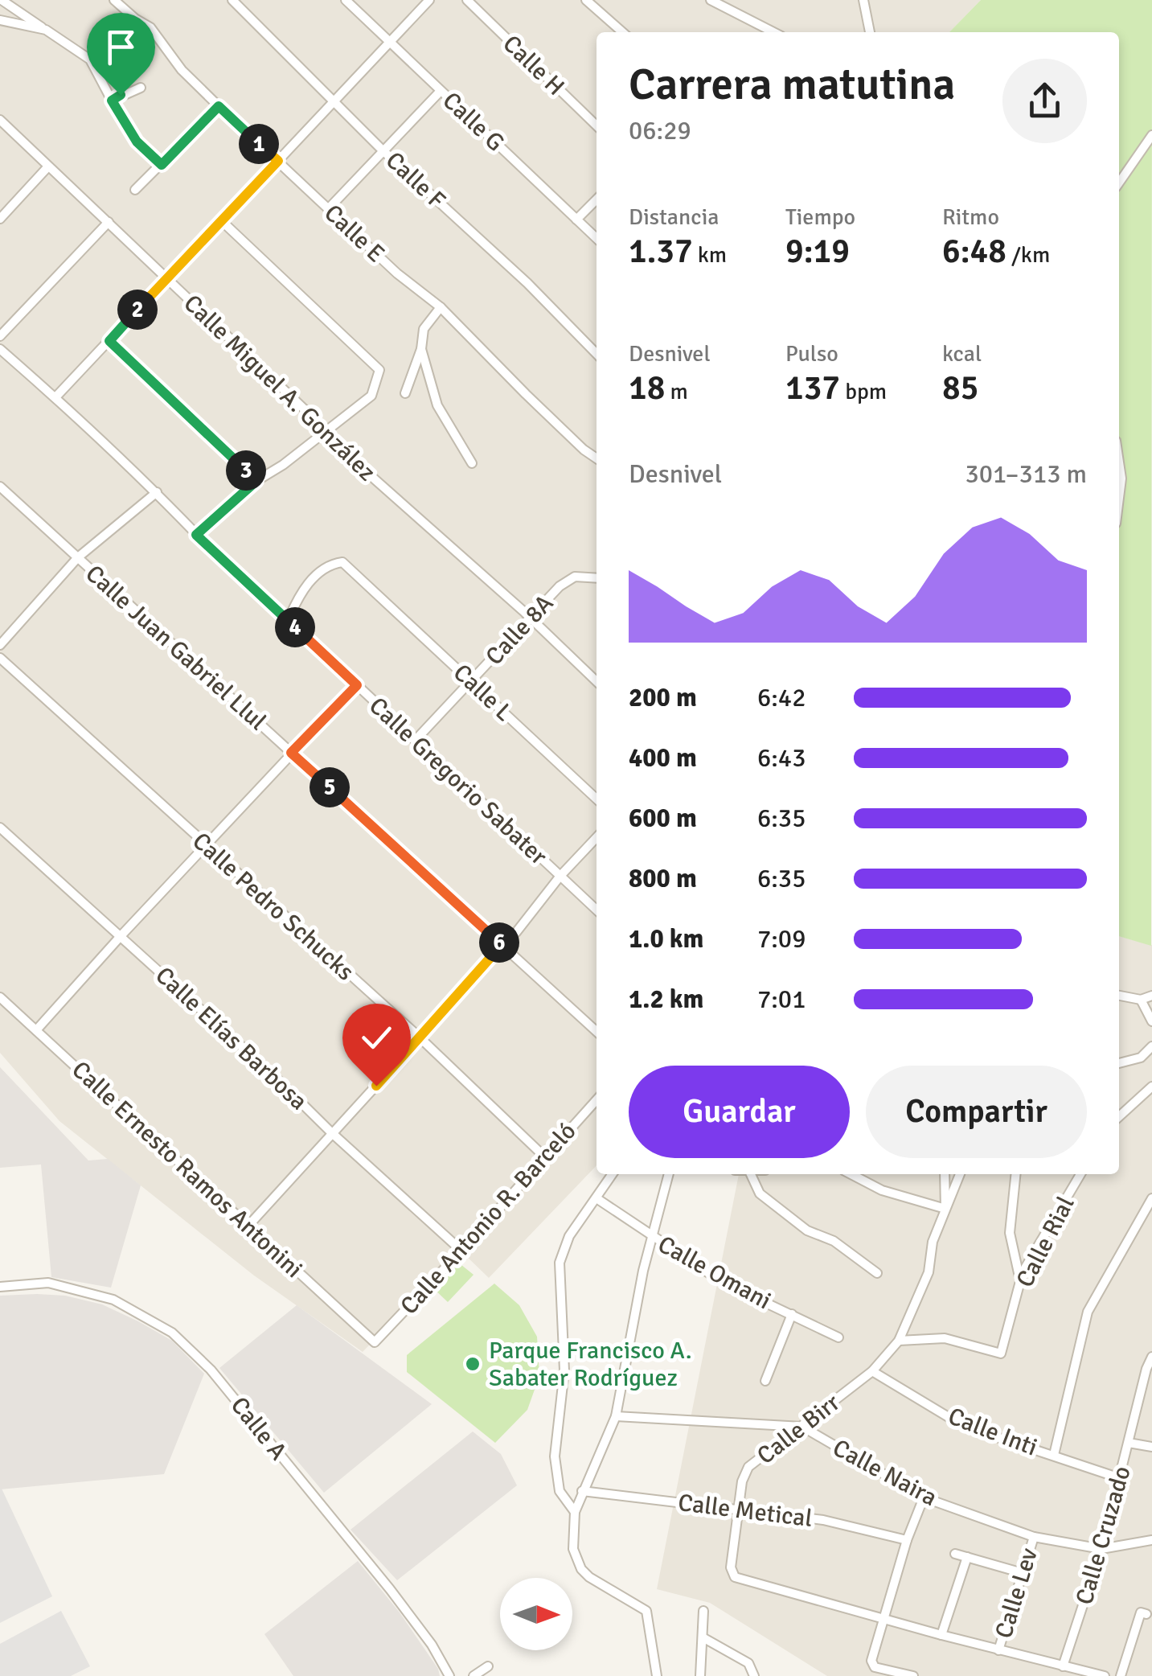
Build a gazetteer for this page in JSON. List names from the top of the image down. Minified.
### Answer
{"streets":{"street":["Calle H","Calle G","Calle F","Calle E","Calle Miguel A. González","Calle 8A","Calle Juan Gabriel Llul","Calle L","Calle Gregorio Sabater","Calle Pedro Schucks","Calle Elías Barbosa","Calle Ernesto Ramos Antonini","Calle Antonio R. Barceló","Calle Rial","Calle Omani","Calle A","Calle Birr","Calle Inti","Calle Naira","Calle Metical","Calle Cruzado","Calle Lev"]},"crossings":[["Calle Miguel A. González","Calle 8A"],["Calle 8A","Calle L"],["Calle 8A","Calle Gregorio Sabater"],["Calle L","Calle Gregorio Sabater"],["Calle Pedro Schucks","Calle Antonio R. Barceló"],["Calle Elías Barbosa","Calle Antonio R. Barceló"],["Calle Ernesto Ramos Antonini","Calle Antonio R. Barceló"],["Calle Rial","Calle Birr"],["Calle Birr","Calle Inti"],["Calle Birr","Calle Naira"],["Calle Birr","Calle Metical"],["Calle Birr","Calle Cruzado"],["Calle Birr","Calle Lev"],["Calle Inti","Calle Cruzado"],["Calle Naira","Calle Cruzado"],["Calle Naira","Calle Lev"]],"places":["Parque Francisco A. Sabater Rodríguez"],"north":"right","page":{"heading":["Carrera matutina","06:29"],"pins":["1","2","3","4","5","6"],"stats":[["Distancia","1.37 km"],["Tiempo","9:19"],["Ritmo","6:48 /km"],["Desnivel","18 m"],["Pulso","137 bpm"],["kcal","85"]],"chart":["Desnivel","301–313 m"],"list":[{"name":"200 m","note":"6:42"},{"name":"400 m","note":"6:43"},{"name":"600 m","note":"6:35"},{"name":"800 m","note":"6:35"},{"name":"1.0 km","note":"7:09"},{"name":"1.2 km","note":"7:01"}],"buttons":["Guardar","Compartir"]}}
